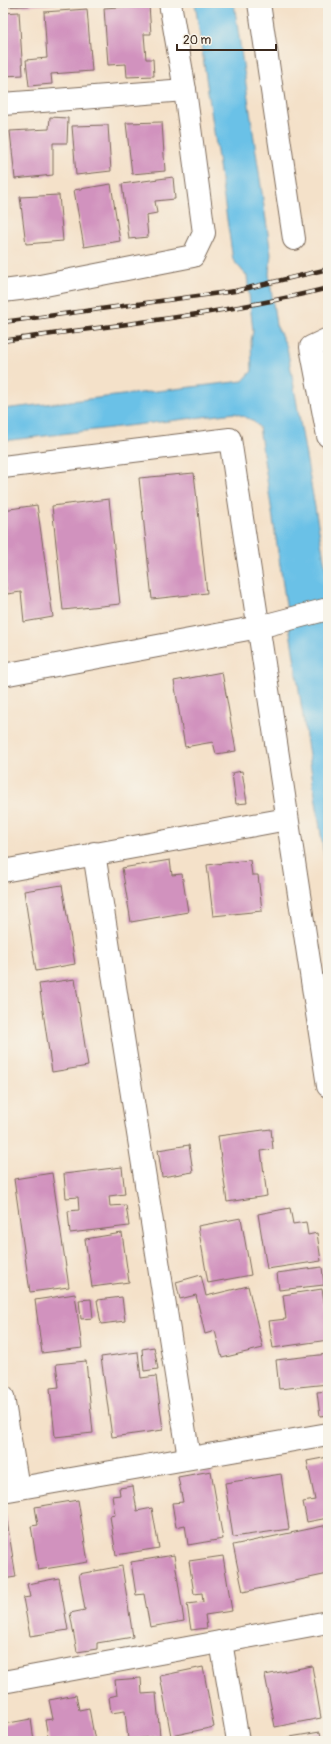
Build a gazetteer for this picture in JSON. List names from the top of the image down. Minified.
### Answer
{"scale_bar":"20 m"}
